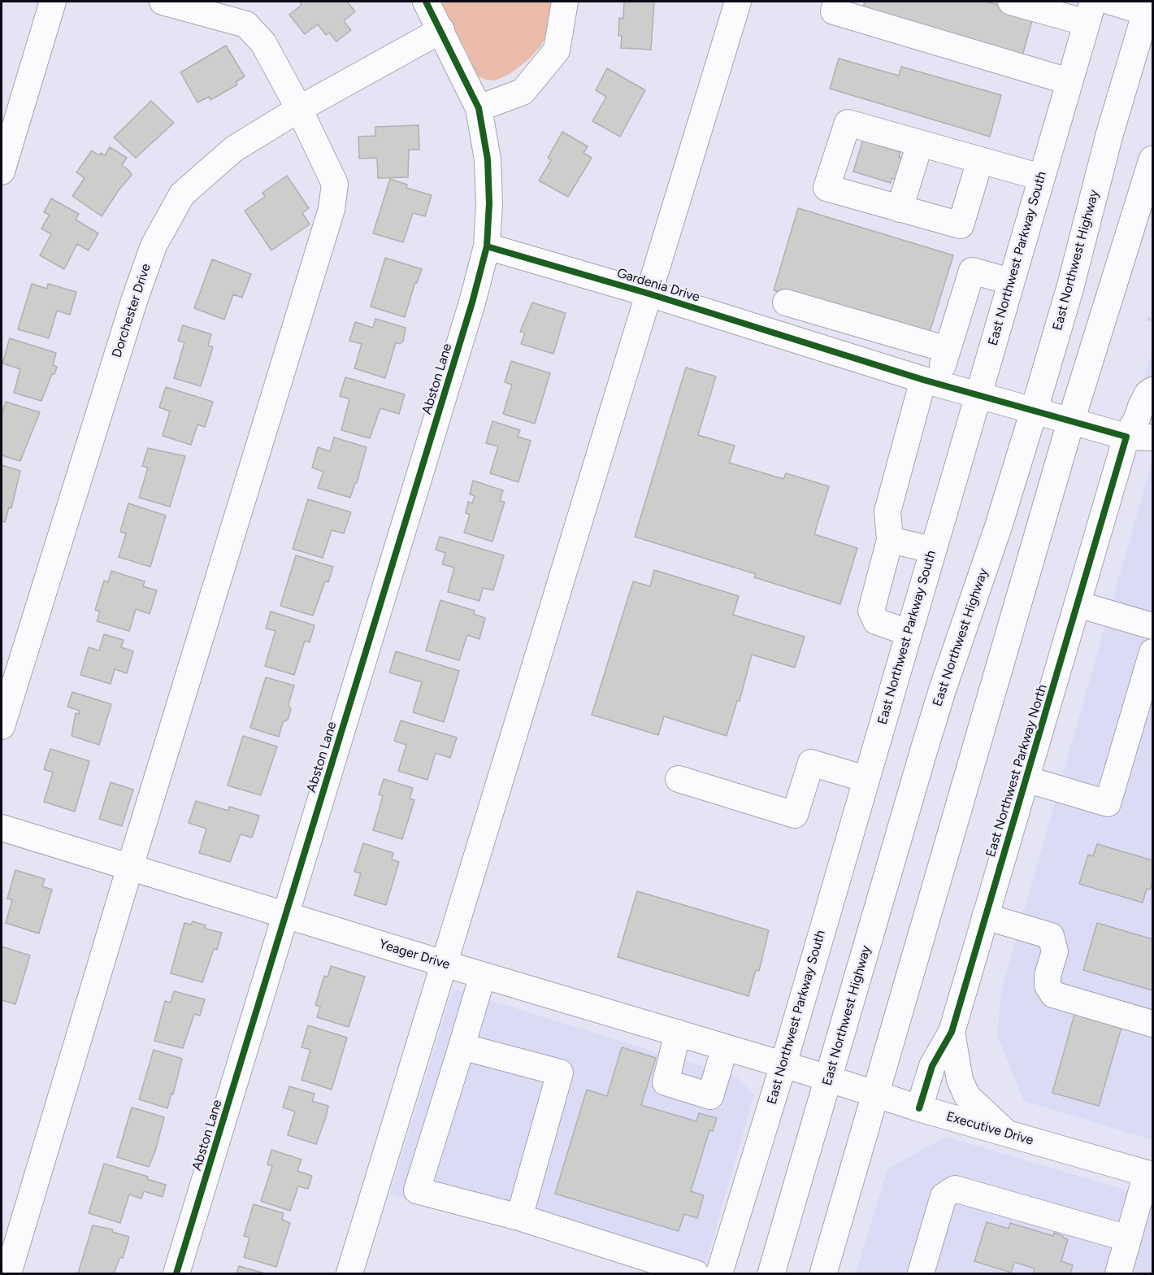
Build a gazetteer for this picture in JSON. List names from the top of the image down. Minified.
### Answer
{"streets":{"main road":["East Northwest Highway"],"street":["East Northwest Parkway South","Gardenia Drive","Dorchester Drive","Abston Lane","East Northwest Parkway North","Yeager Drive","Executive Drive"]},"crossings":[["East Northwest Parkway South","Gardenia Drive"],["East Northwest Parkway South","Yeager Drive"],["East Northwest Highway","Gardenia Drive"],["East Northwest Highway","Yeager Drive"],["East Northwest Highway","Executive Drive"],["Gardenia Drive","Abston Lane"],["Gardenia Drive","East Northwest Parkway North"],["Abston Lane","Yeager Drive"],["East Northwest Parkway North","Executive Drive"],["Yeager Drive","Executive Drive"]]}
